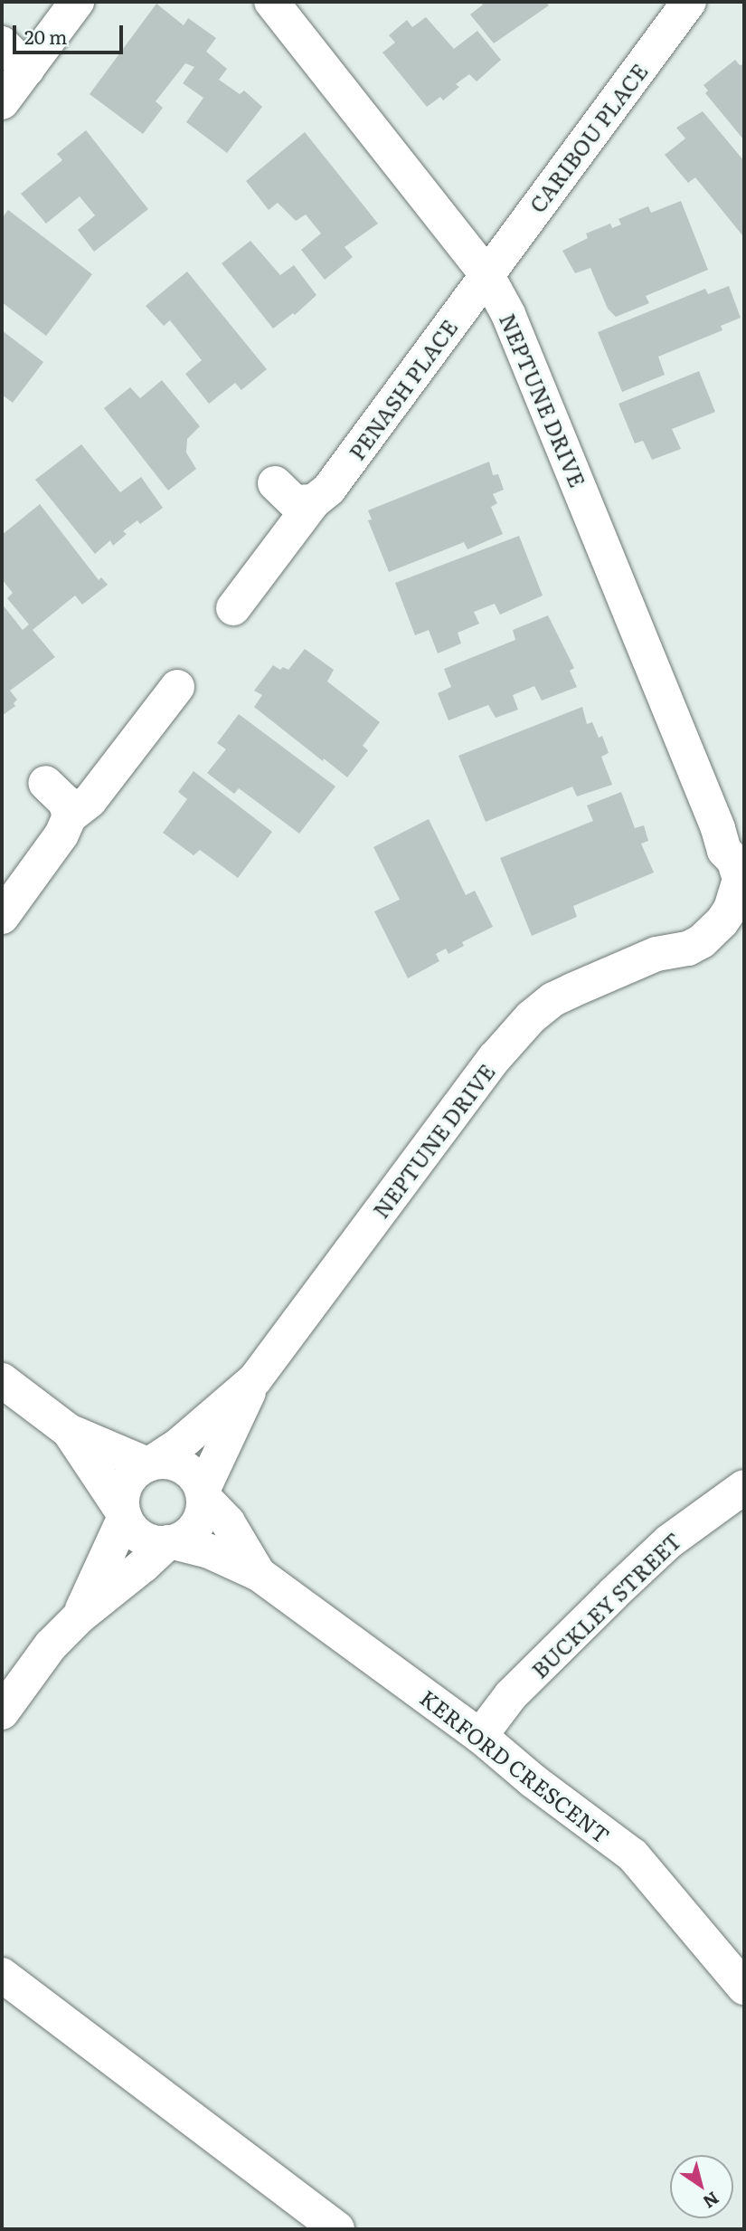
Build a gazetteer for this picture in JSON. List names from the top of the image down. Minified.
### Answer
{"streets":{"street":["CARIBOU PLACE","PENASH PLACE","NEPTUNE DRIVE","BUCKLEY STREET","KERFORD CRESCENT"]},"crossings":[["CARIBOU PLACE","PENASH PLACE"],["CARIBOU PLACE","NEPTUNE DRIVE"],["PENASH PLACE","NEPTUNE DRIVE"],["NEPTUNE DRIVE","KERFORD CRESCENT"],["BUCKLEY STREET","KERFORD CRESCENT"]],"scale_bar":"20 m","north":"bottom right"}
